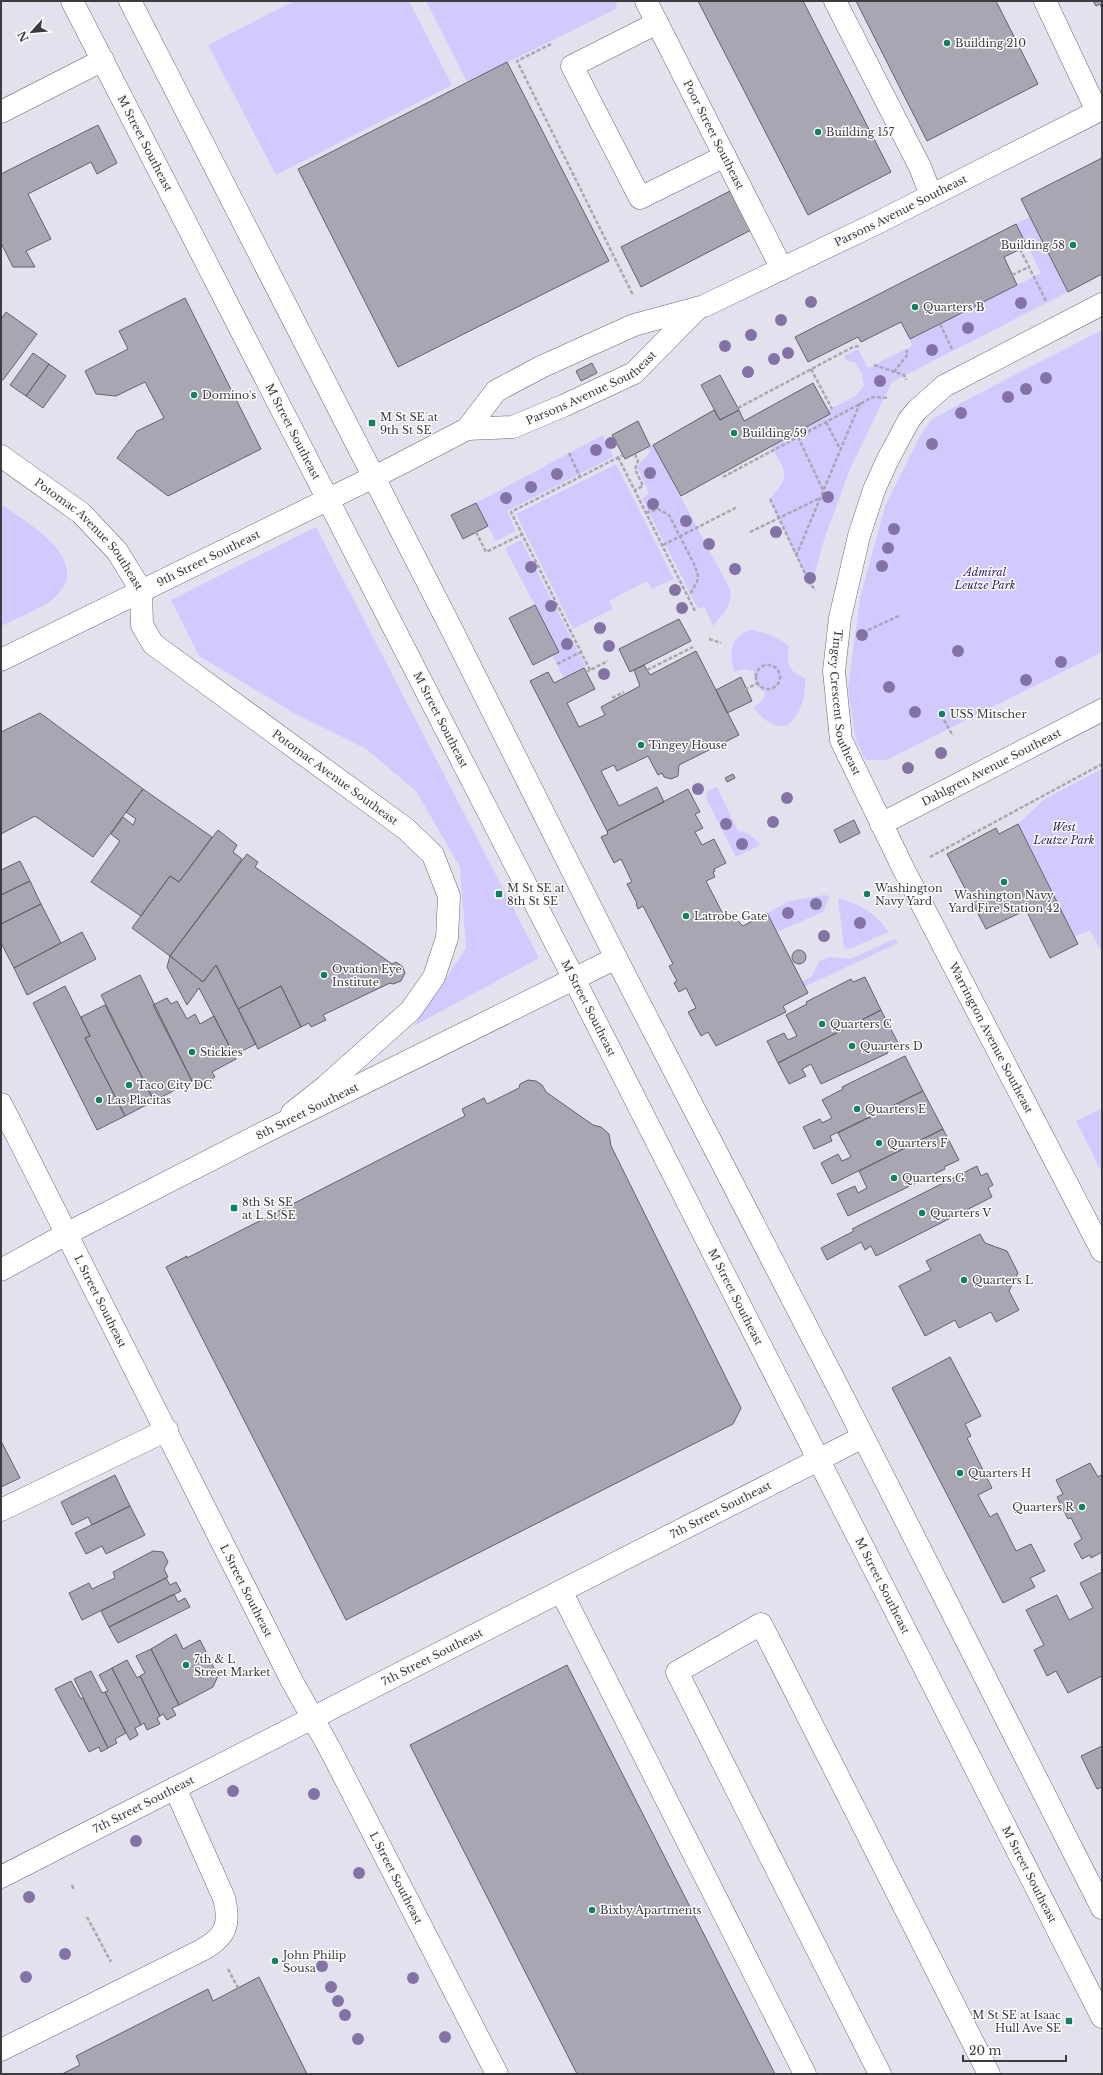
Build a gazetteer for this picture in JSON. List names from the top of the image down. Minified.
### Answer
{"streets":{"street":["Poor Street Southeast","M Street Southeast","Parsons Avenue Southeast","Potomac Avenue Southeast","9th Street Southeast","Tingey Crescent Southeast","Dahlgren Avenue Southeast","Warrington Avenue Southeast","8th Street Southeast","L Street Southeast","7th Street Southeast"]},"crossings":[["Poor Street Southeast","Parsons Avenue Southeast"],["M Street Southeast","9th Street Southeast"],["M Street Southeast","8th Street Southeast"],["M Street Southeast","7th Street Southeast"],["Parsons Avenue Southeast","9th Street Southeast"],["Potomac Avenue Southeast","9th Street Southeast"],["Potomac Avenue Southeast","8th Street Southeast"],["Tingey Crescent Southeast","Dahlgren Avenue Southeast"],["Tingey Crescent Southeast","Warrington Avenue Southeast"],["Dahlgren Avenue Southeast","Warrington Avenue Southeast"],["8th Street Southeast","L Street Southeast"],["L Street Southeast","7th Street Southeast"]],"parks":["Admiral Leutze Park","West Leutze Park"],"places":{"other":["Building 210","Building 157","Building 58","Quarters B","Domino's","Building 59","USS Mitscher","Tingey House","Washington Navy Yard Fire Station 42","Washington Navy Yard","Latrobe Gate","Ovation Eye Institute","Quarters C","Quarters D","Stickies","Taco City DC","Las Placitas","Quarters E","Quarters F","Quarters G","Quarters V","Quarters L","Quarters H","Quarters R","7th & L Street Market","Bixby Apartments","John Philip Sousa"],"transit":["M St SE at 9th St SE","M St SE at 8th St SE","8th St SE at L St SE","M St SE at Isaac Hull Ave SE"]},"scale_bar":"20 m","north":"bottom left"}
